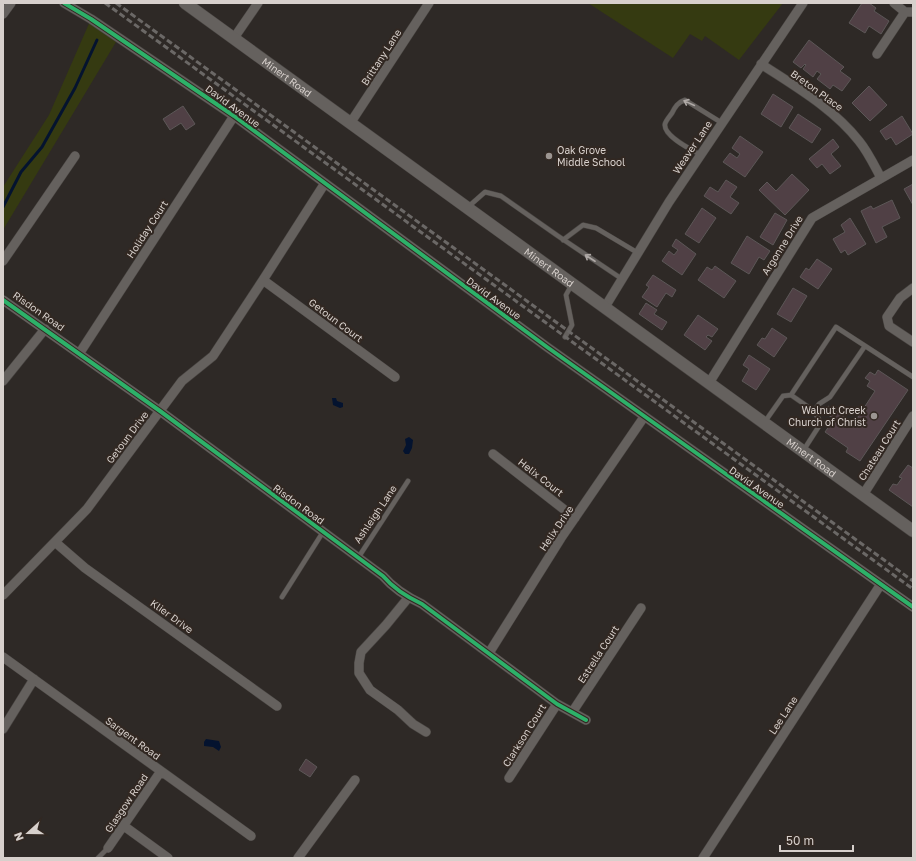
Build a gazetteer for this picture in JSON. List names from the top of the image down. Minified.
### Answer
{"streets":{"street":["Brittany Lane","Minert Road","Breton Place","David Avenue","Weaver Lane","Holiday Court","Argonne Drive","Risdon Road","Getoun Court","Getoun Drive","Chateau Court","Helix Court","Helix Drive","Klier Drive","Estrella Court","Lee Lane","Clarkson Court","Sargent Road","Glasgow Road"],"lane":["Ashleigh Lane"]},"crossings":[["Brittany Lane","Minert Road"],["Minert Road","Weaver Lane"],["Minert Road","Argonne Drive"],["Minert Road","Chateau Court"],["Breton Place","Weaver Lane"],["Breton Place","Argonne Drive"],["David Avenue","Holiday Court"],["David Avenue","Getoun Drive"],["David Avenue","Helix Drive"],["David Avenue","Lee Lane"],["Holiday Court","Risdon Road"],["Risdon Road","Getoun Drive"],["Risdon Road","Ashleigh Lane"],["Risdon Road","Helix Drive"],["Risdon Road","Estrella Court"],["Risdon Road","Clarkson Court"],["Getoun Court","Getoun Drive"],["Getoun Drive","Klier Drive"],["Helix Court","Helix Drive"],["Sargent Road","Glasgow Road"]],"places":["Oak Grove Middle School","Walnut Creek Church of Christ"],"scale_bar":"50 m","north":"left"}
